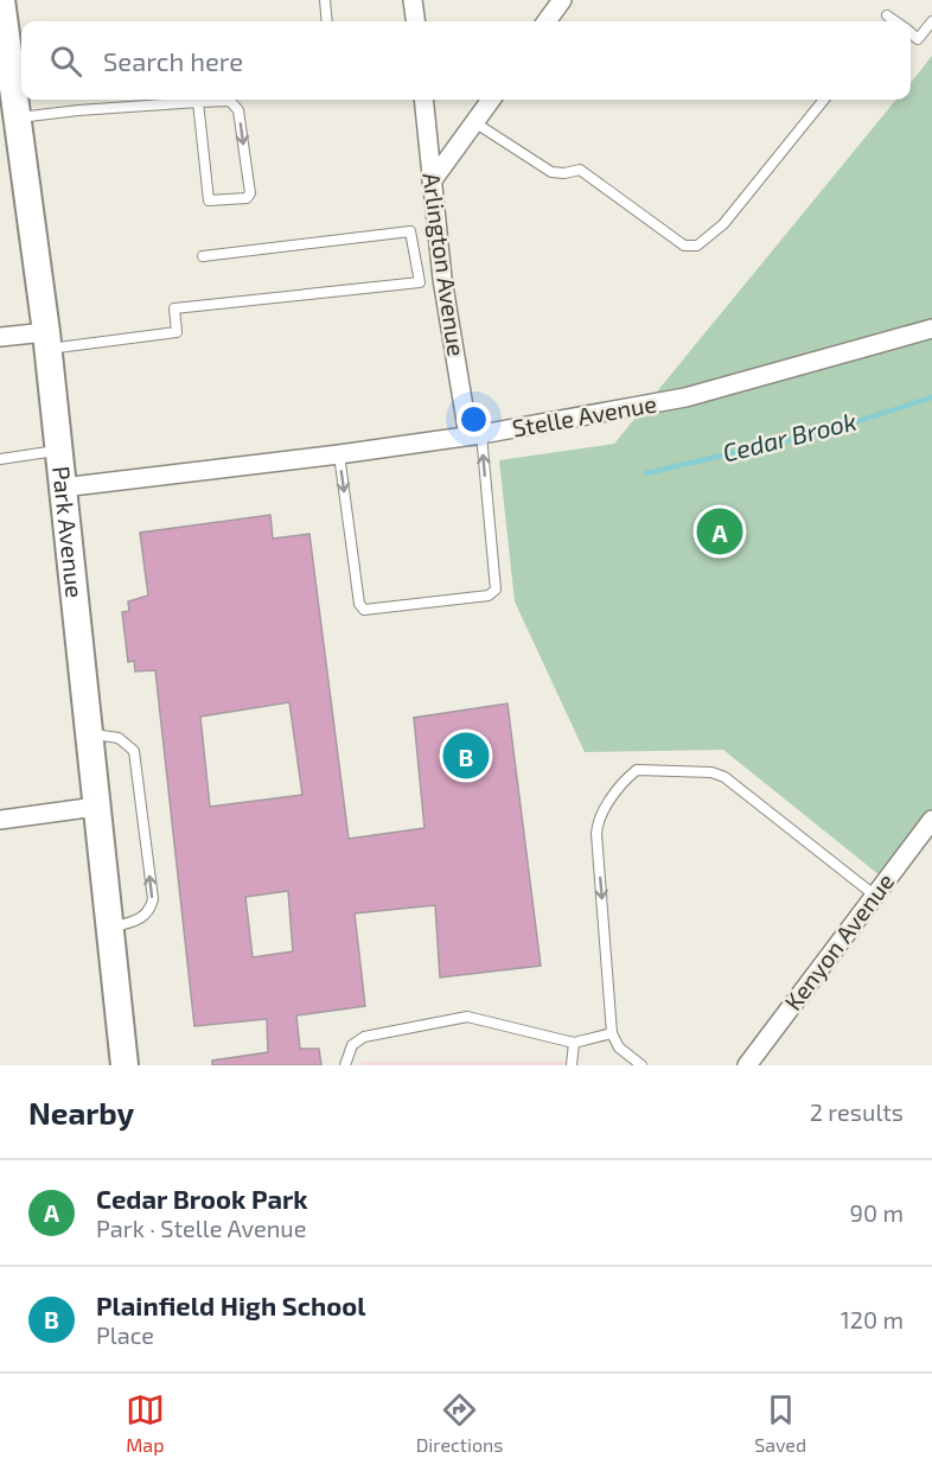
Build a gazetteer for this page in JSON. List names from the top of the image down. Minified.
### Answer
{"streets":{"main road":["Park Avenue"],"street":["Arlington Avenue","Stelle Avenue","Kenyon Avenue"]},"crossings":[["Arlington Avenue","Stelle Avenue"],["Stelle Avenue","Park Avenue"]],"water":["Cedar Brook"],"page":{"search":"Search here","pins":["A","B"],"heading":["Nearby","2 results"],"list":[{"mark":"A","name":"Cedar Brook Park","note":"Park · Stelle Avenue","value":"90 m"},{"mark":"B","name":"Plainfield High School","note":"Place","value":"120 m"}],"nav":["Map","Directions","Saved"]}}
